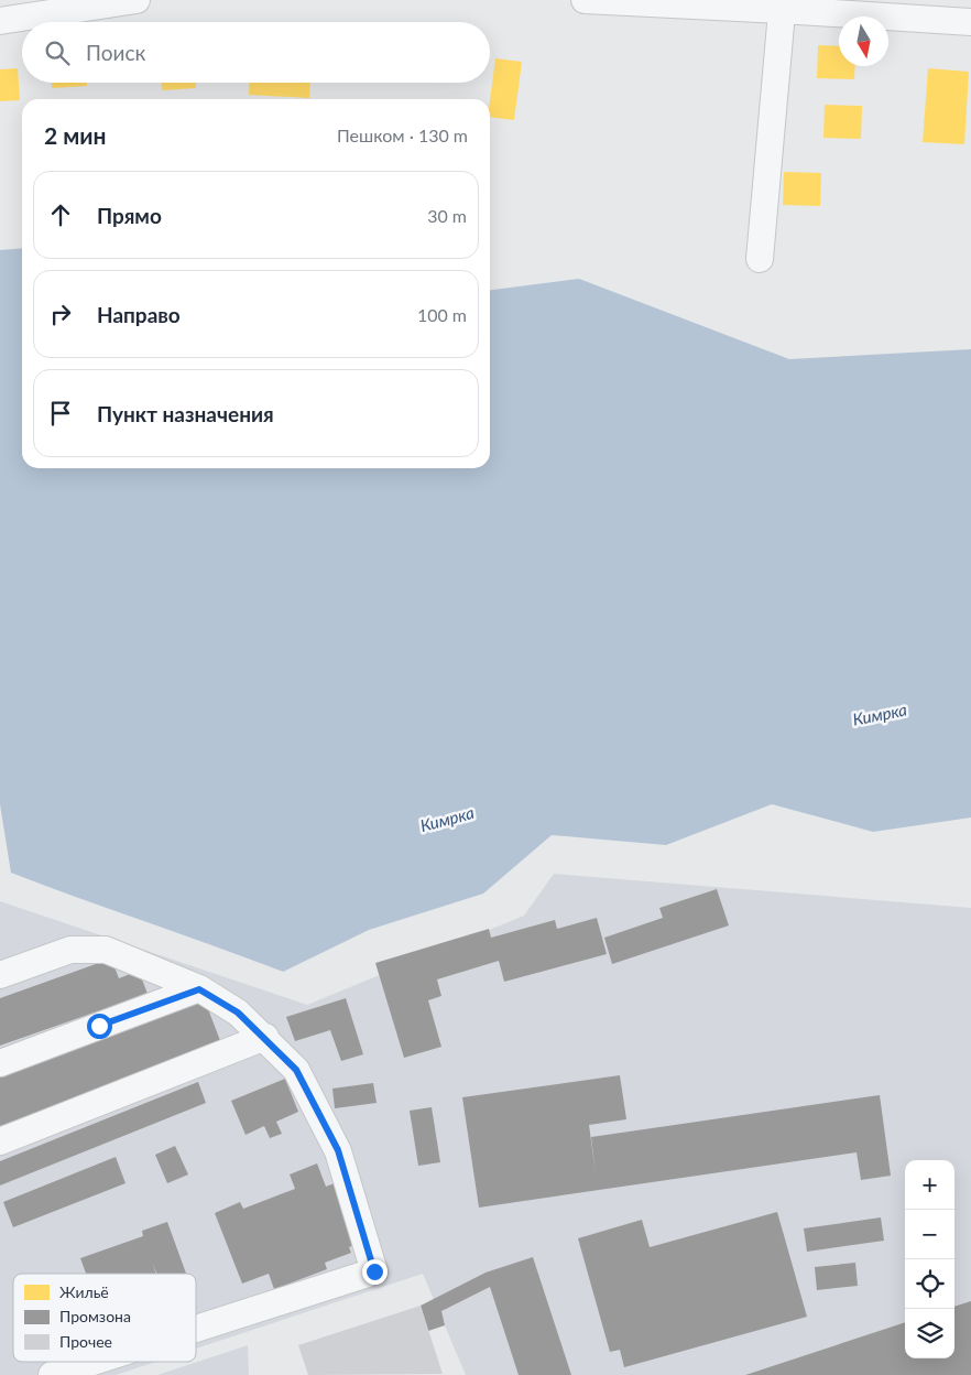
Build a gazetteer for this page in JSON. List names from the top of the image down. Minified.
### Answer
{"water":["Кимрка"],"legend":["Жильё","Промзона","Прочее"],"north":"bottom","page":{"search":"Поиск","heading":["2 мин","Пешком · 130 m"],"list":[["Прямо","30 m"],["Направо","100 m"],"Пункт назначения"],"map_buttons":["+","−"]}}
